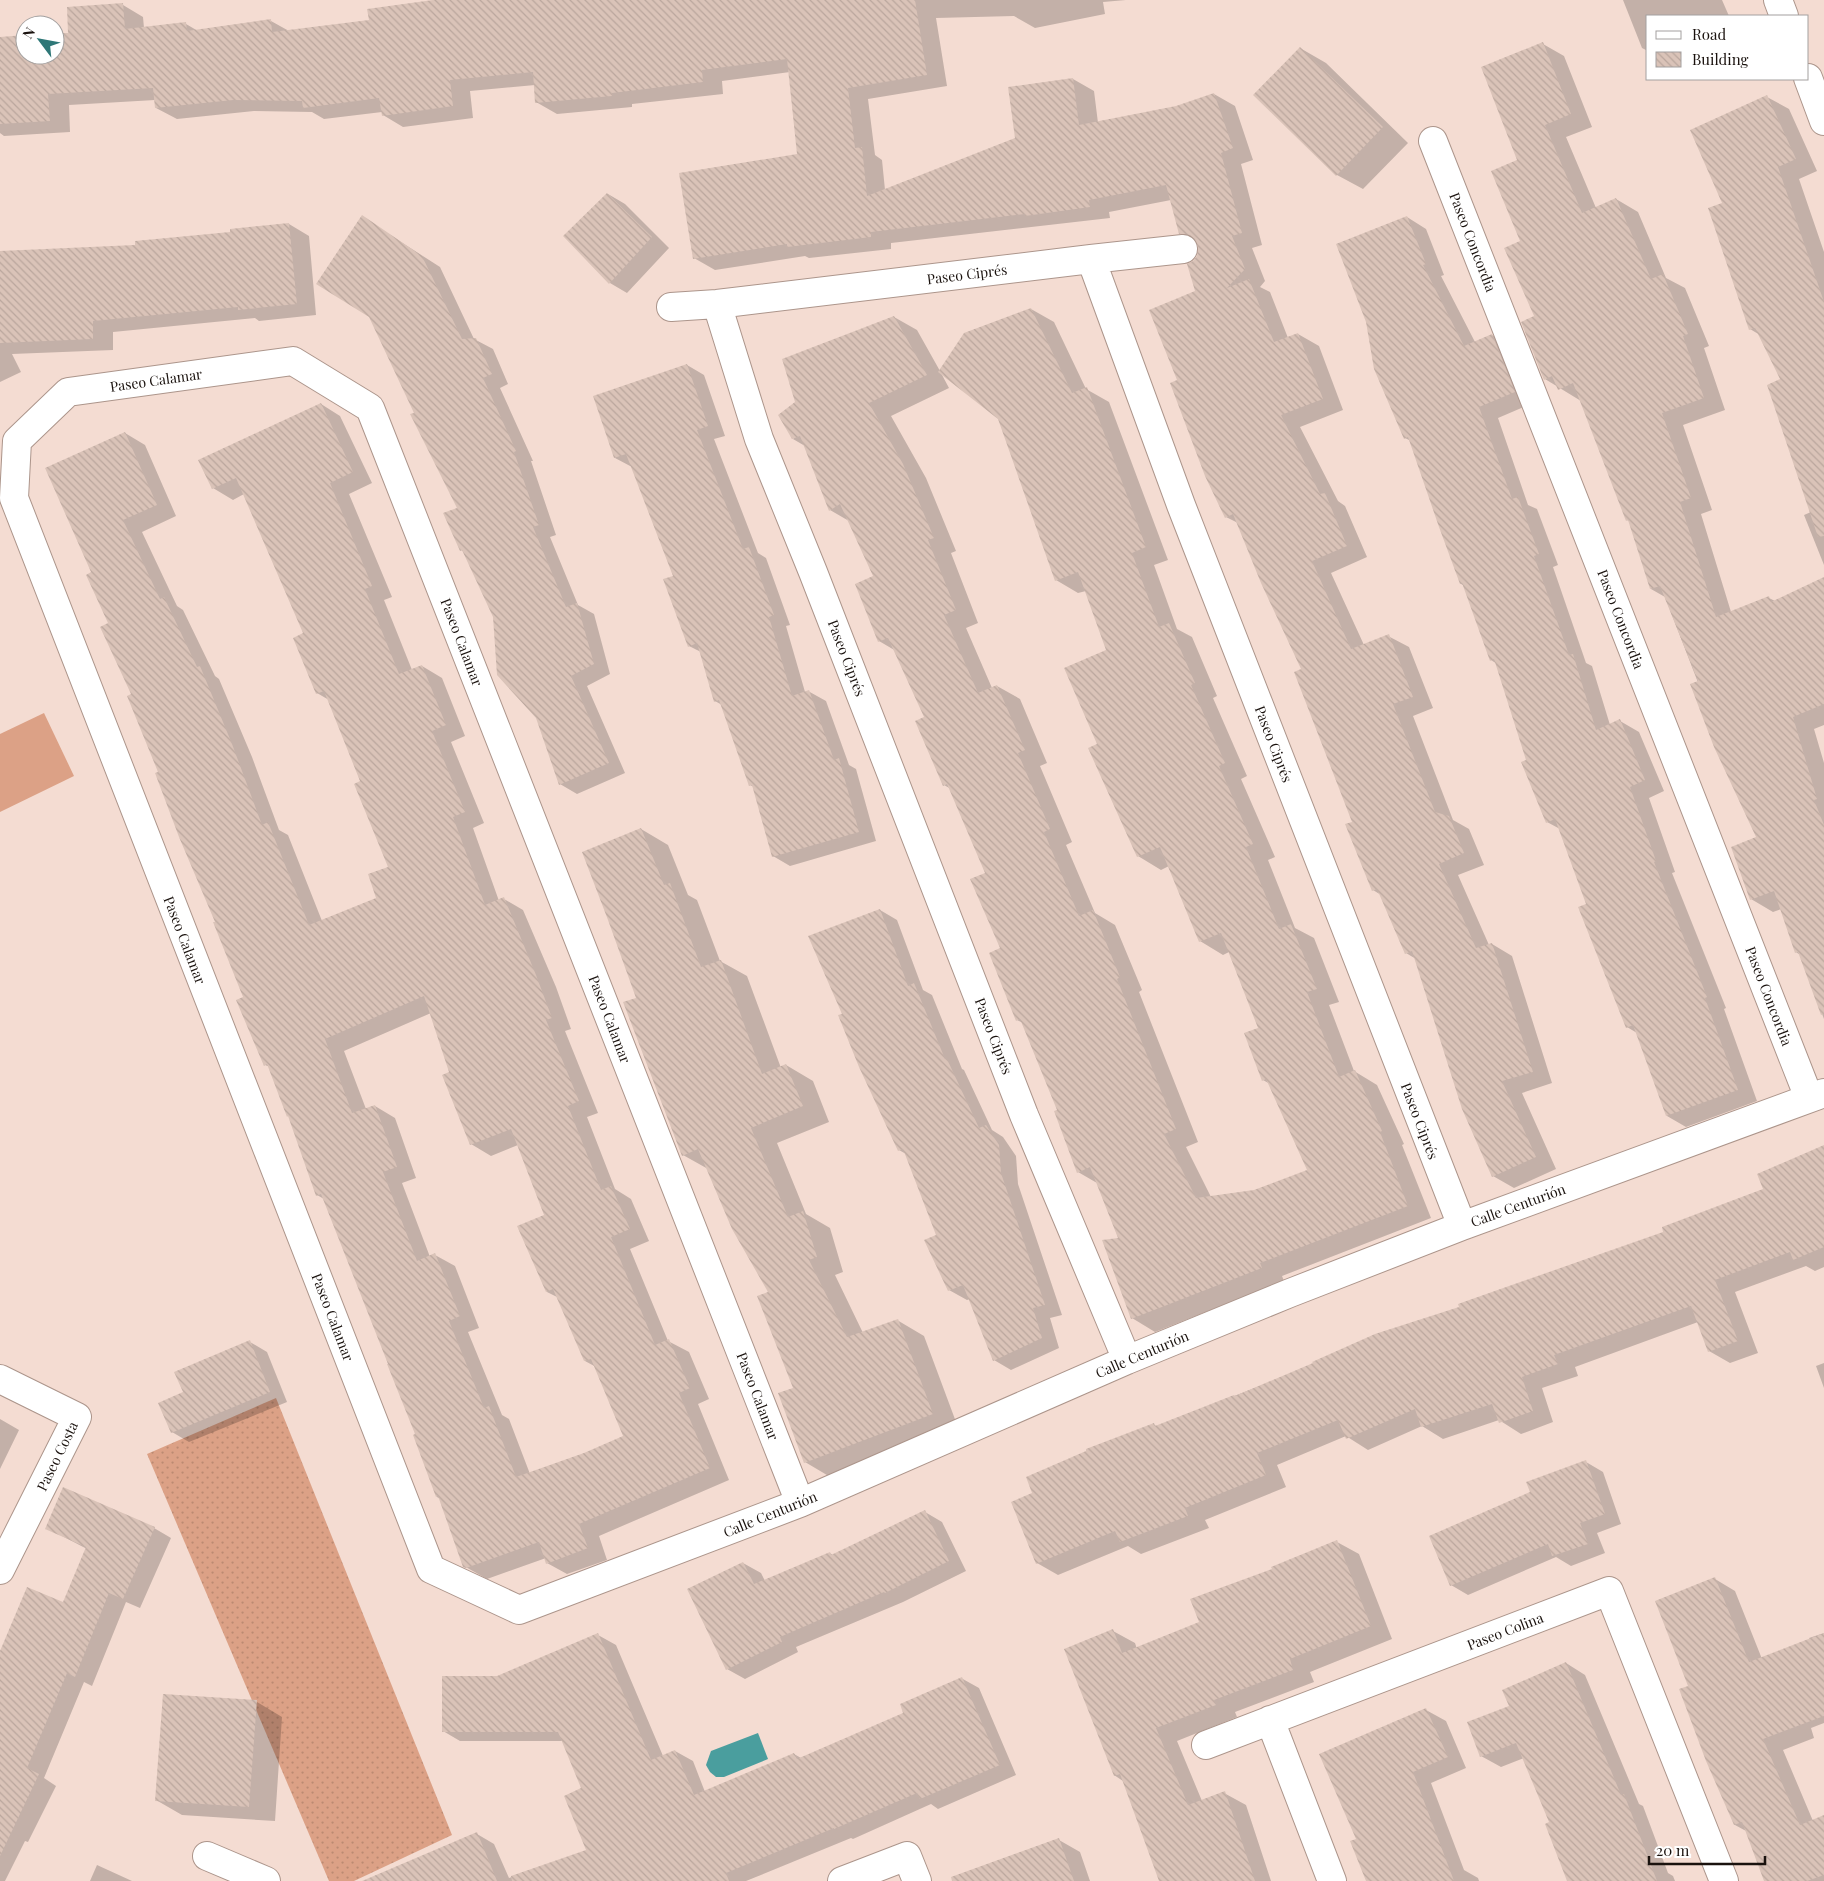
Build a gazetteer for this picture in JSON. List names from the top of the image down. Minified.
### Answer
{"streets":{"street":["Paseo Concordia","Paseo Ciprés","Paseo Calamar","Calle Centurión","Paseo Costa","Paseo Colina"]},"crossings":[["Paseo Concordia","Calle Centurión"],["Paseo Ciprés","Calle Centurión"],["Paseo Calamar","Calle Centurión"]],"legend":["Road","Building"],"scale_bar":"20 m","north":"top left"}
